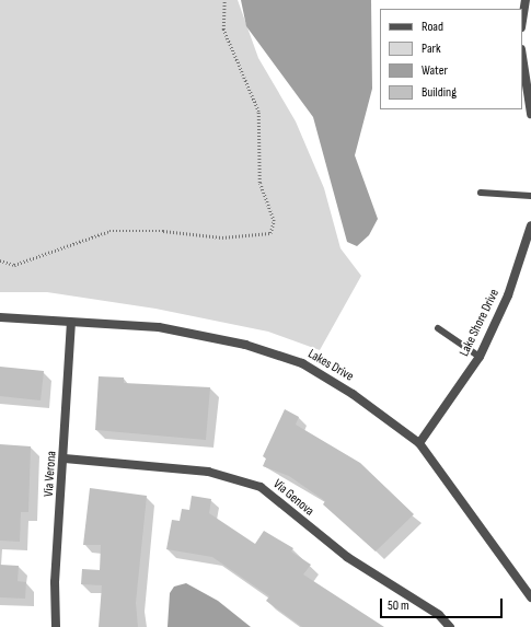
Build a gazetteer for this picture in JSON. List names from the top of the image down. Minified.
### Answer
{"streets":{"street":["Lake Shore Drive","Lakes Drive","Via Verona","Via Genova"]},"crossings":[["Lake Shore Drive","Lakes Drive"],["Lakes Drive","Via Verona"],["Via Verona","Via Genova"]],"legend":["Road","Park","Water","Building"],"scale_bar":"50 m"}
